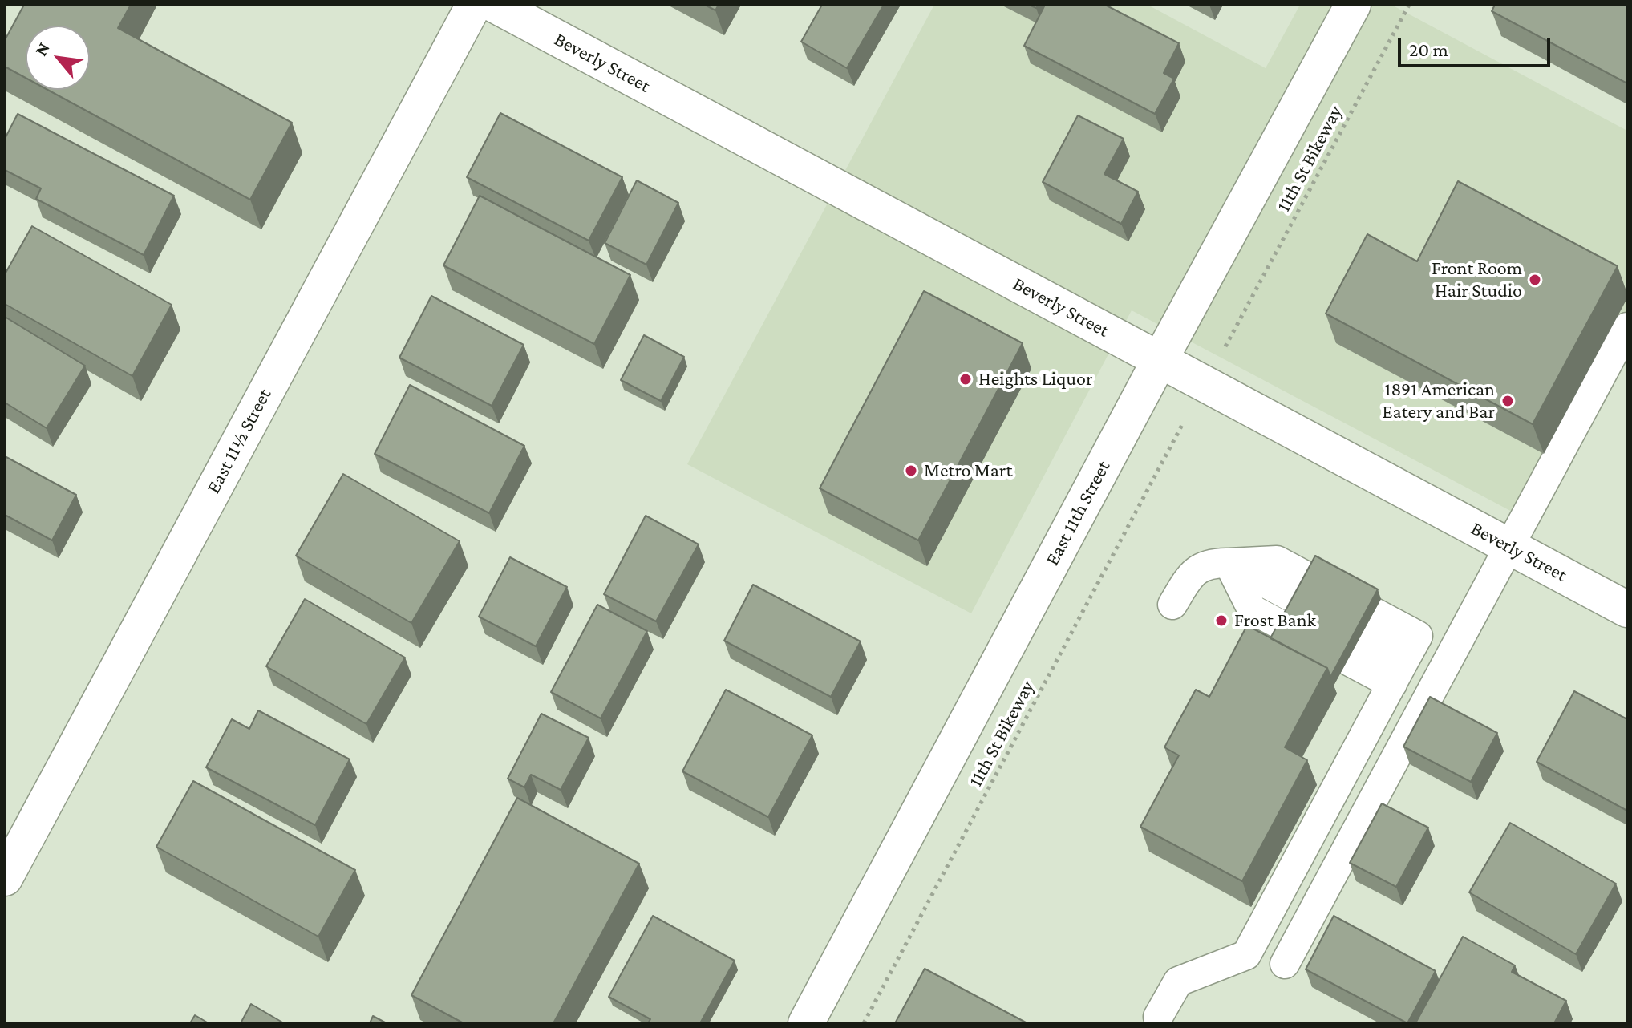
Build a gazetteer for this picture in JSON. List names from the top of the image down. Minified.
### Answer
{"streets":{"street":["Beverly Street","East 11½ Street","East 11th Street"],"path":["11th St Bikeway"]},"crossings":[["Beverly Street","East 11th Street"]],"places":["Front Room Hair Studio","Heights Liquor","1891 American Eatery and Bar","Metro Mart","Frost Bank"],"scale_bar":"20 m","north":"top left"}
